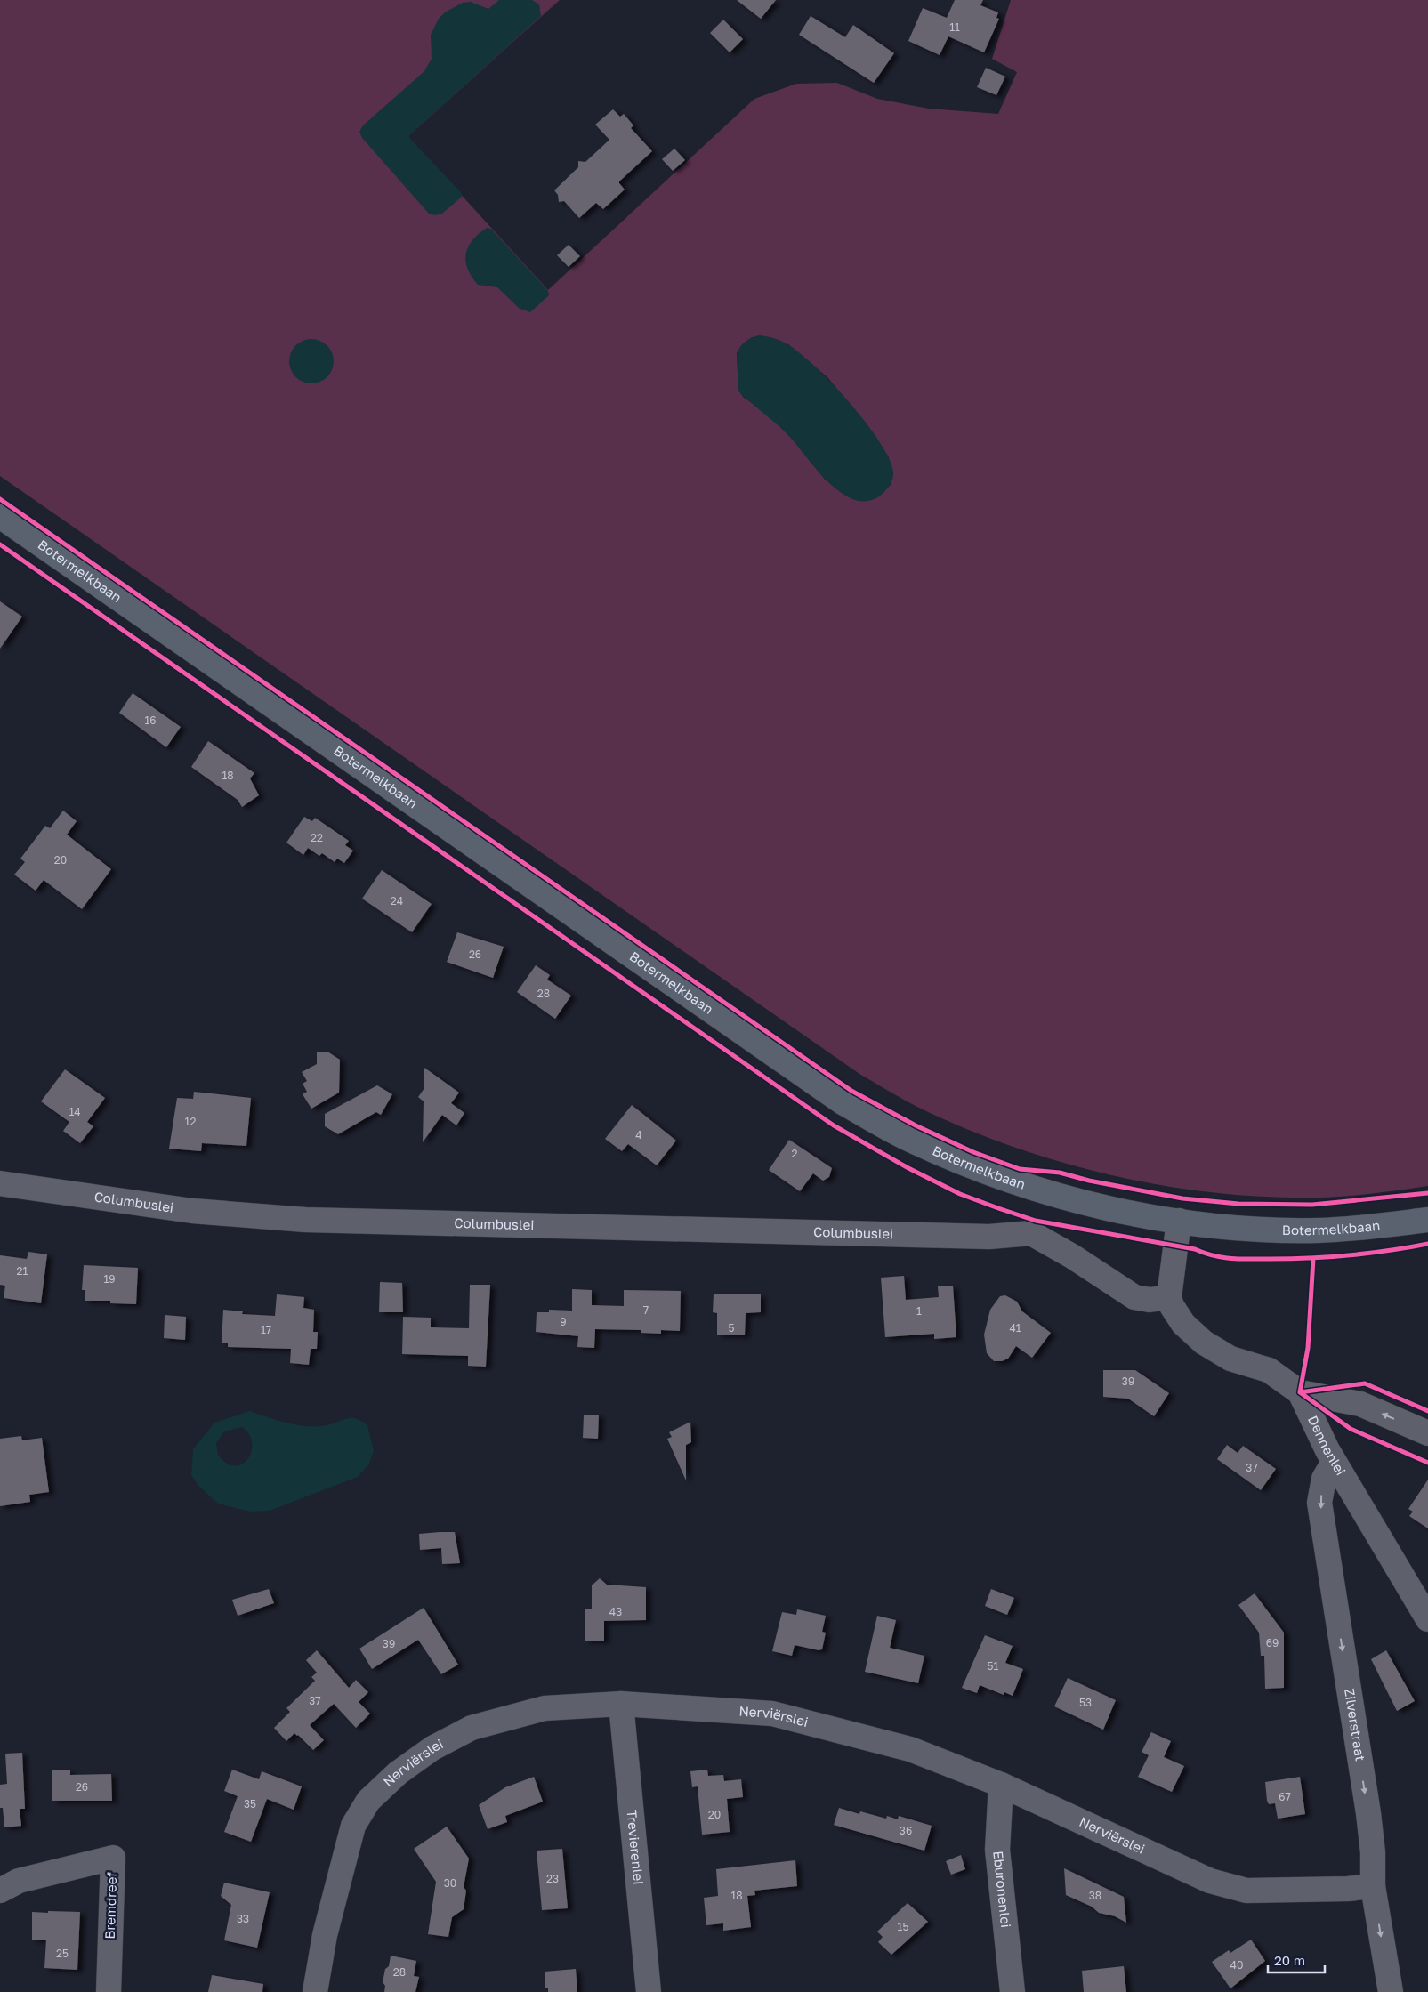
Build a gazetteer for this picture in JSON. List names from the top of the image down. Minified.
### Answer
{"streets":{"main road":["Botermelkbaan"],"street":["Columbuslei","Dennenlei","Nerviërslei","Zilverstraat","Trevierenlei","Eburonenlei","Bremdreef"]},"crossings":[["Columbuslei","Dennenlei"],["Dennenlei","Zilverstraat"],["Nerviërslei","Zilverstraat"],["Nerviërslei","Trevierenlei"],["Nerviërslei","Eburonenlei"]],"one_way":["Zilverstraat"],"house_numbers":["11","16","18","22","20","24","26","28","14","12","4","2","21","19","7","1","9","5","41","17","39","37","43","69","39","51","37","53","26","67","35","20","36","23","30","18","38","33","15","25","40","28"],"scale_bar":"20 m"}
